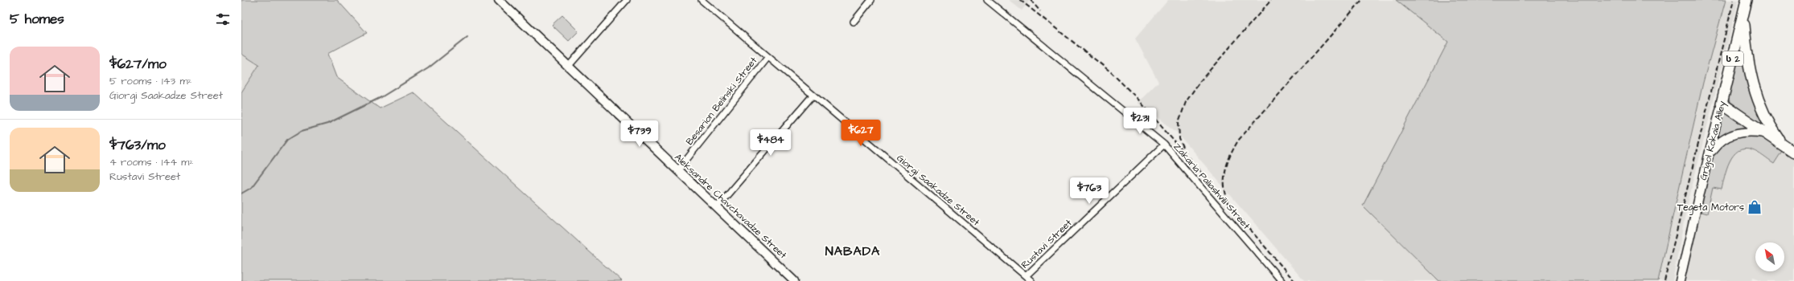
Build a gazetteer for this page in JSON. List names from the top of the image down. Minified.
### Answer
{"streets":{"highway":["ს 2","Grigol Kokaia Alley"],"street":["Besarion Belinski Street","Zakaria Paliashvili Street","Giorgi Saakadze Street","Aleksandre Chavchavadze Street","Rustavi Street"]},"crossings":[["Besarion Belinski Street","Giorgi Saakadze Street"],["Besarion Belinski Street","Aleksandre Chavchavadze Street"],["Zakaria Paliashvili Street","Rustavi Street"],["Giorgi Saakadze Street","Rustavi Street"]],"districts":["NABADA"],"places":{"shop":["Tegeta Motors"]},"north":"top left","page":{"heading":"5 homes","list":[{"name":"$627/mo","note":"5 rooms · 143 m² · Giorgi Saakadze Street"},{"name":"$763/mo","note":"4 rooms · 144 m² · Rustavi Street"}],"price":["$231","$627","$739","$484","$763"]}}
